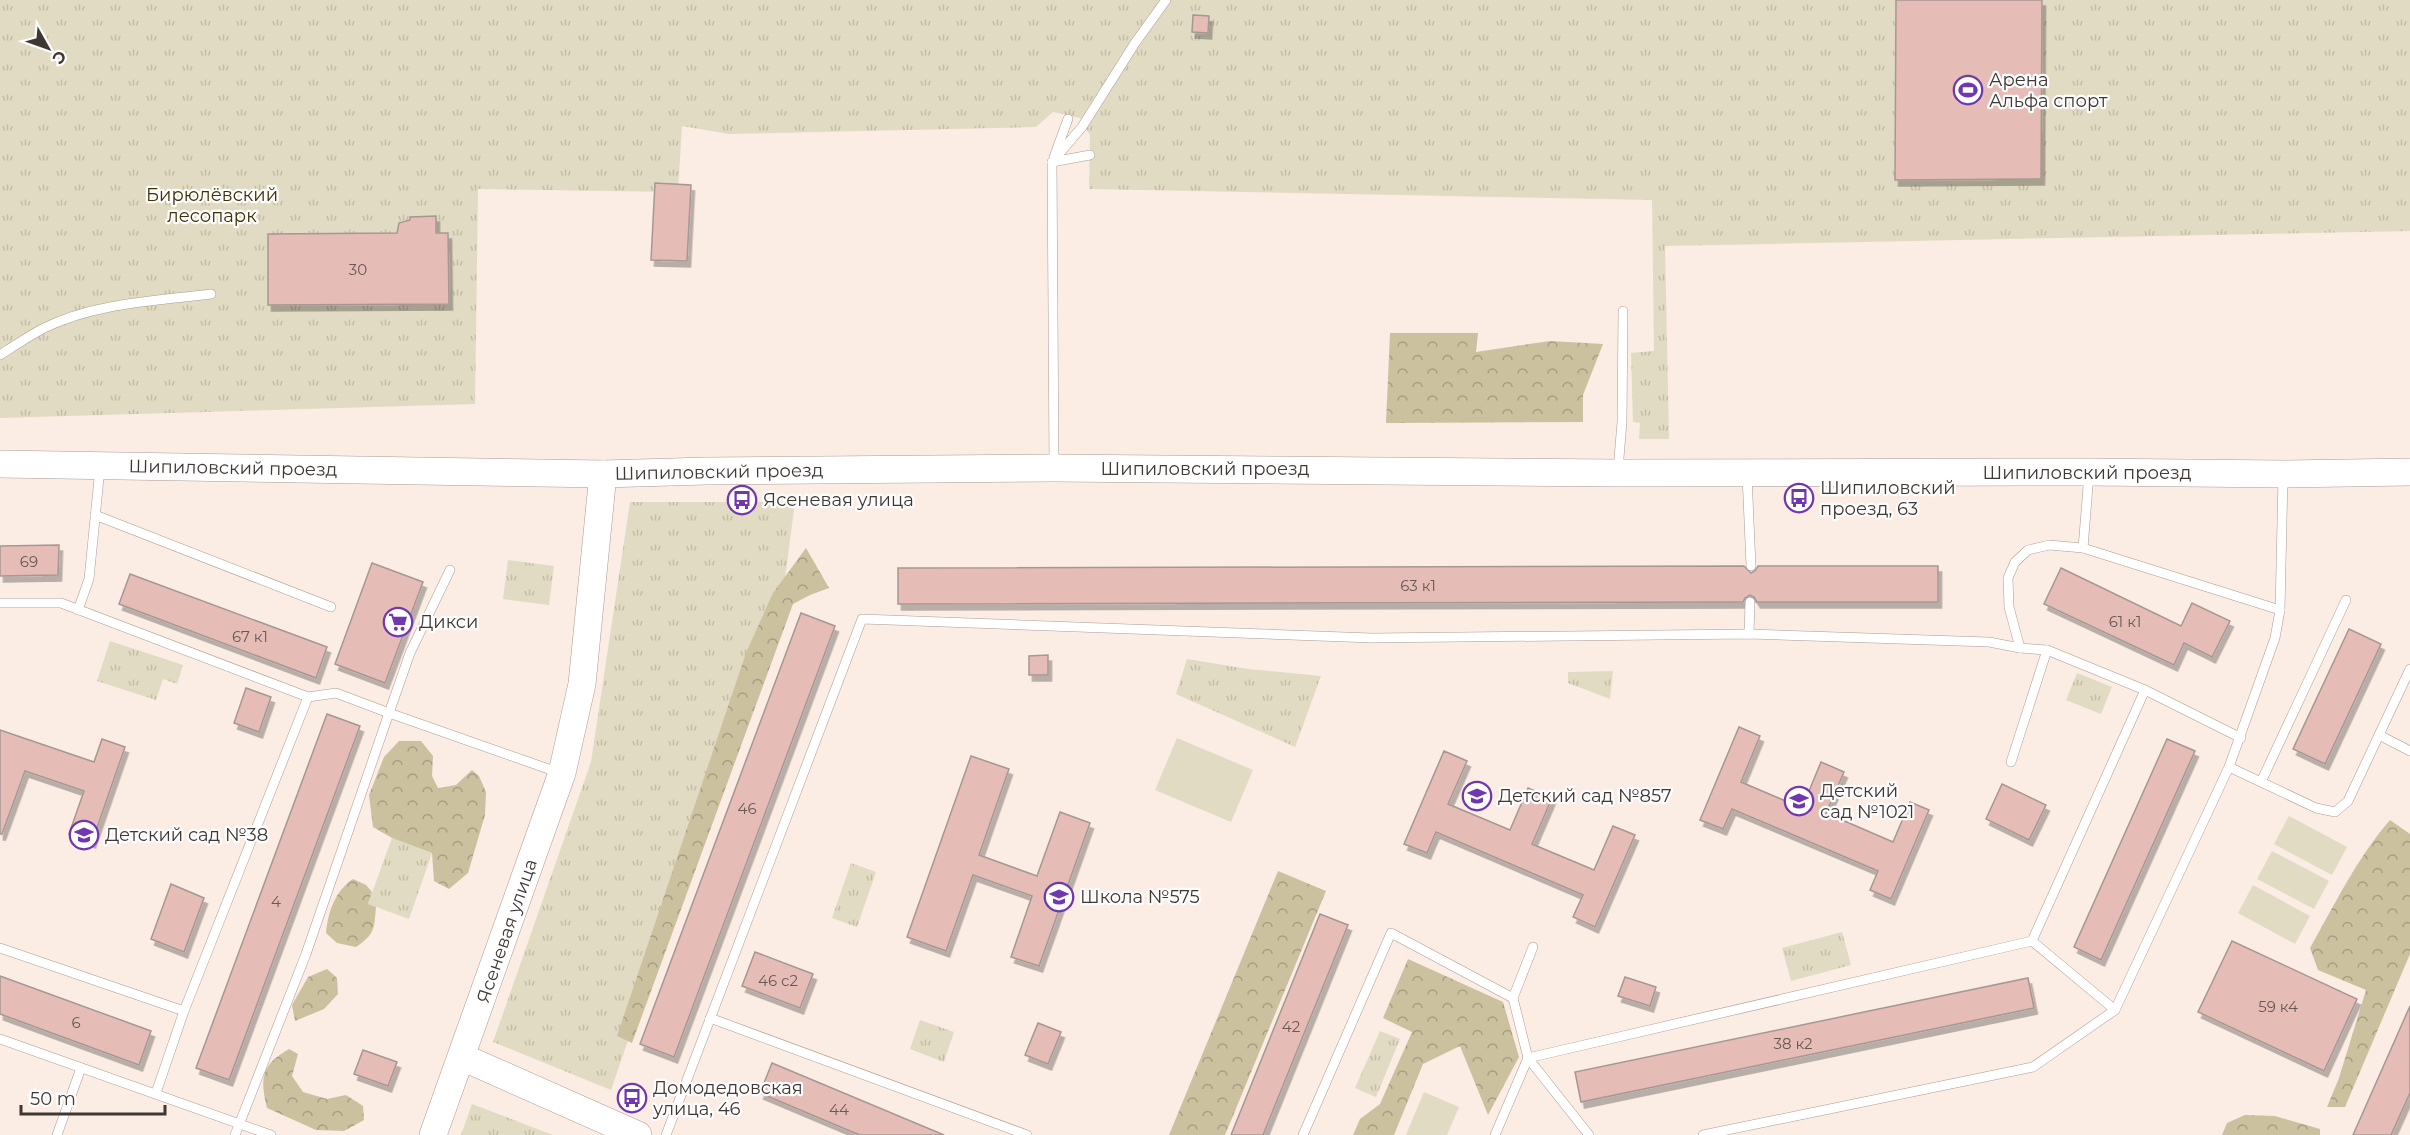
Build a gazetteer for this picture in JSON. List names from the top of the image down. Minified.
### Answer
{"streets":{"main road":["Шипиловский проезд","Ясеневая улица"]},"crossings":[["Шипиловский проезд","Ясеневая улица"]],"parks":["Бирюлёвский лесопарк"],"places":{"sports":["Арена Альфа спорт"],"bus stop":["Шипиловский проезд, 63","Ясеневая улица","Домодедовская улица, 46"],"supermarket":["Дикси"],"school or university":["Детский сад №857","Детский сад №1021","Детский сад №38","Школа №575"]},"house_numbers":["30","69","63 к1","61 к1","67 к1","46","4","46 с2","59 к4","6","42","38 к2","44"],"scale_bar":"50 m","north":"bottom right"}
